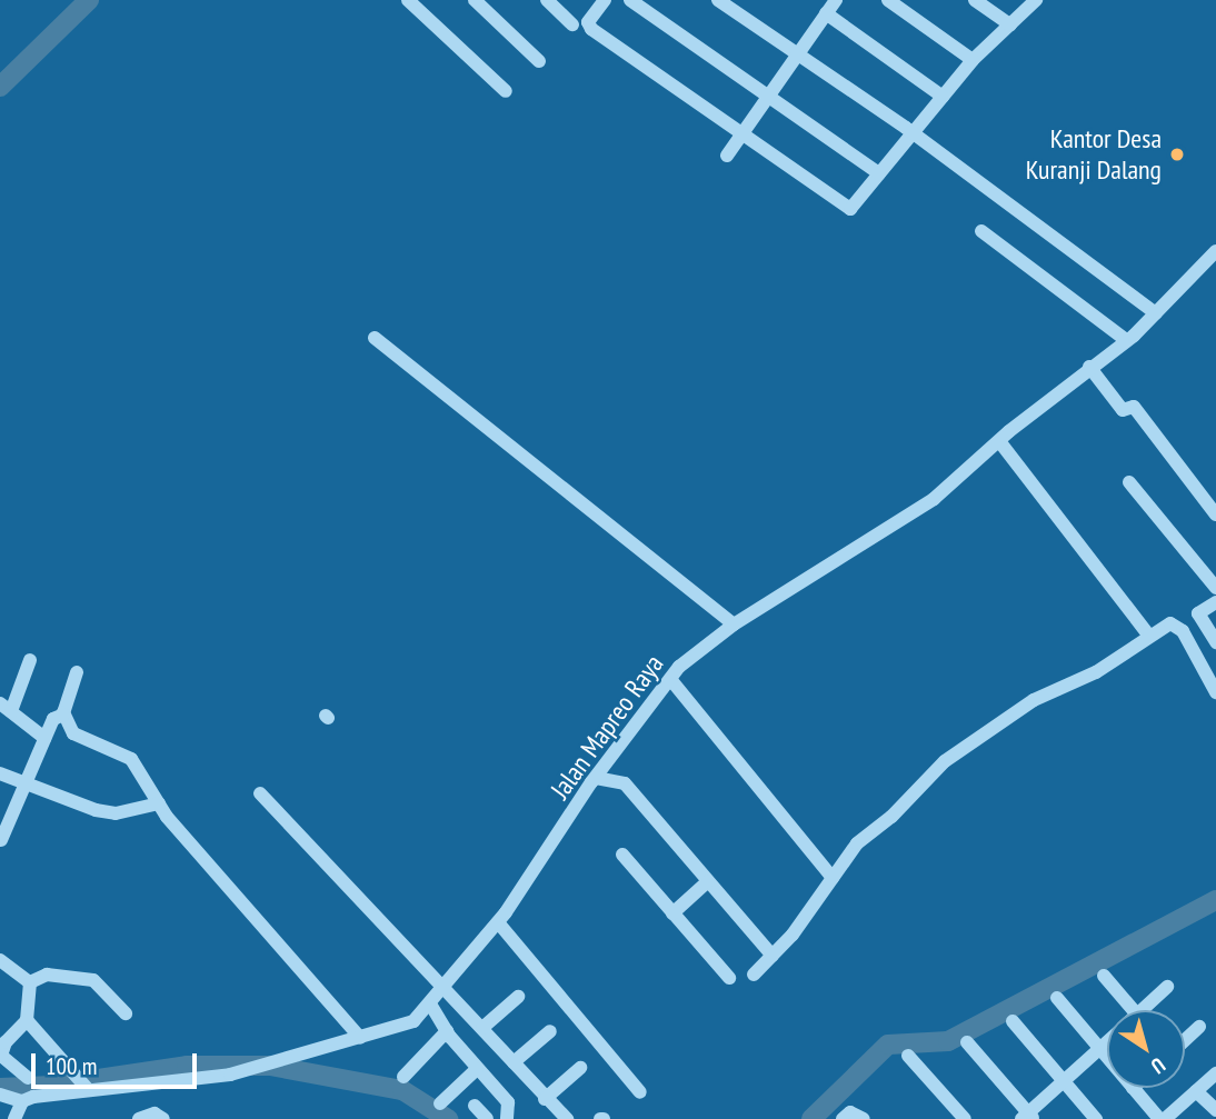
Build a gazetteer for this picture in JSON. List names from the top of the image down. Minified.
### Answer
{"streets":{"street":["Jalan Mapreo Raya"]},"places":["Kantor Desa Kuranji Dalang"],"scale_bar":"100 m","north":"bottom right"}
